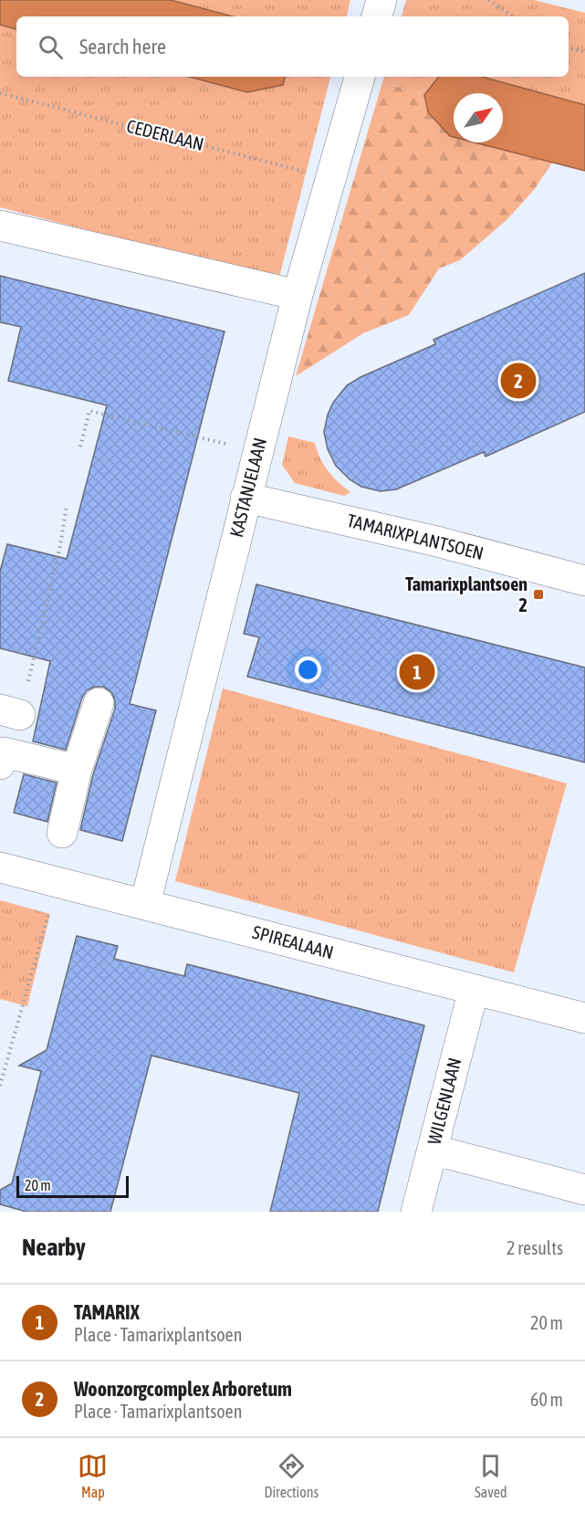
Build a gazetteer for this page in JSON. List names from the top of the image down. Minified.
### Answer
{"streets":{"street":["KASTANJELAAN","TAMARIXPLANTSOEN","SPIREALAAN","WILGENLAAN"],"path":["CEDERLAAN"]},"crossings":[["CEDERLAAN","KASTANJELAAN"],["KASTANJELAAN","TAMARIXPLANTSOEN"],["KASTANJELAAN","SPIREALAAN"],["SPIREALAAN","WILGENLAAN"]],"places":{"transit":["Tamarixplantsoen 2"]},"scale_bar":"20 m","north":"top right","page":{"search":"Search here","pins":["2","1"],"scale":"20 m","heading":["Nearby","2 results"],"list":[{"mark":"1","name":"TAMARIX","note":"Place · Tamarixplantsoen","value":"20 m"},{"mark":"2","name":"Woonzorgcomplex Arboretum","note":"Place · Tamarixplantsoen","value":"60 m"}],"nav":["Map","Directions","Saved"]}}
